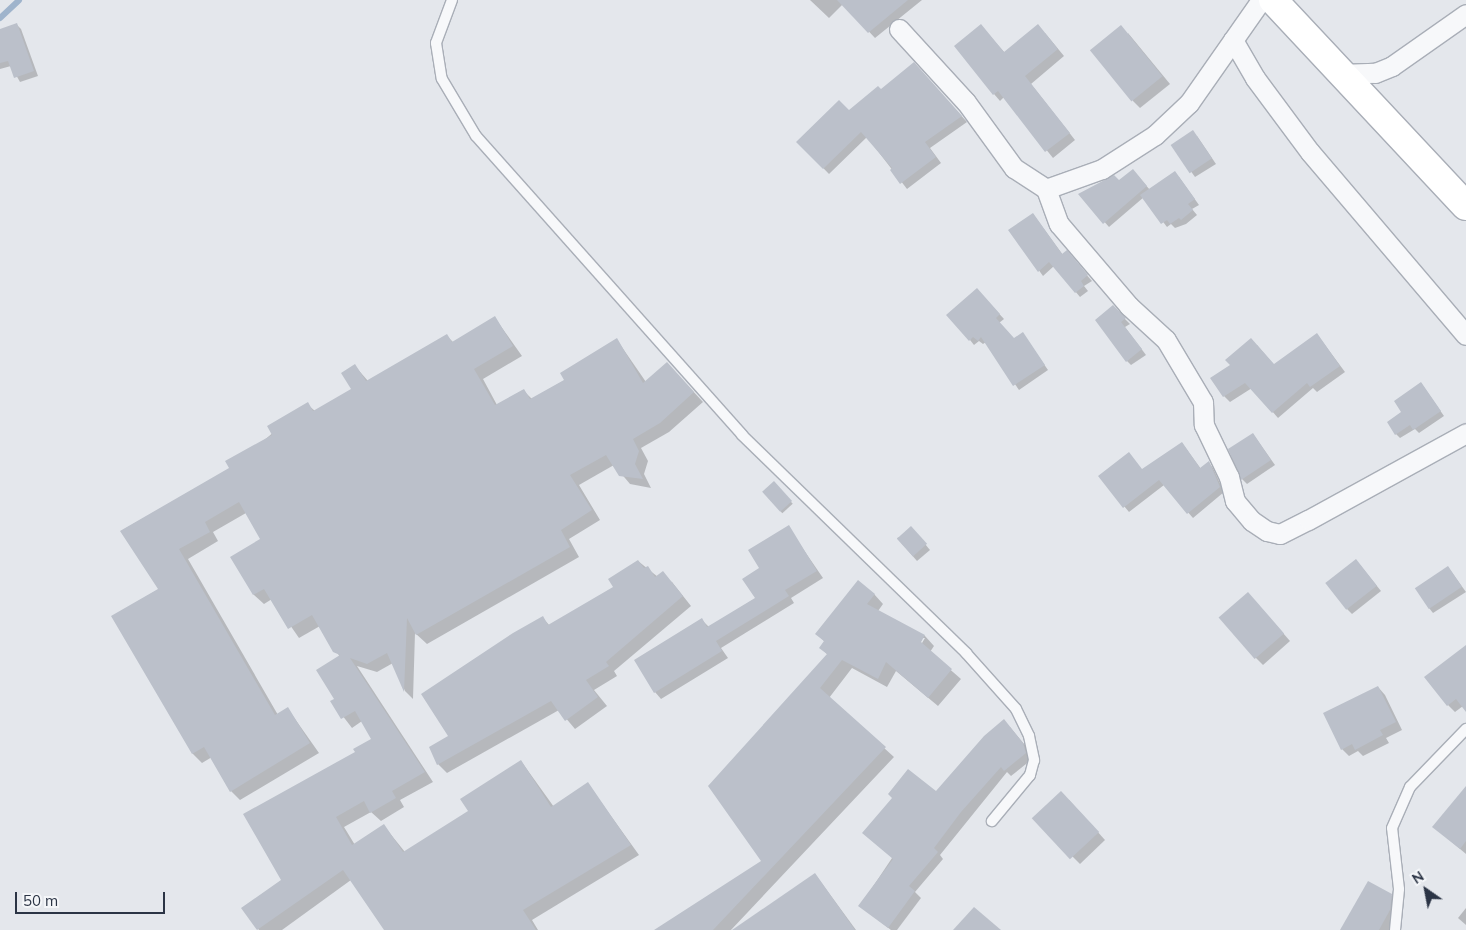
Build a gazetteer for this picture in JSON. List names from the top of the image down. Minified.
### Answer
{"scale_bar":"50 m","north":"top left"}
